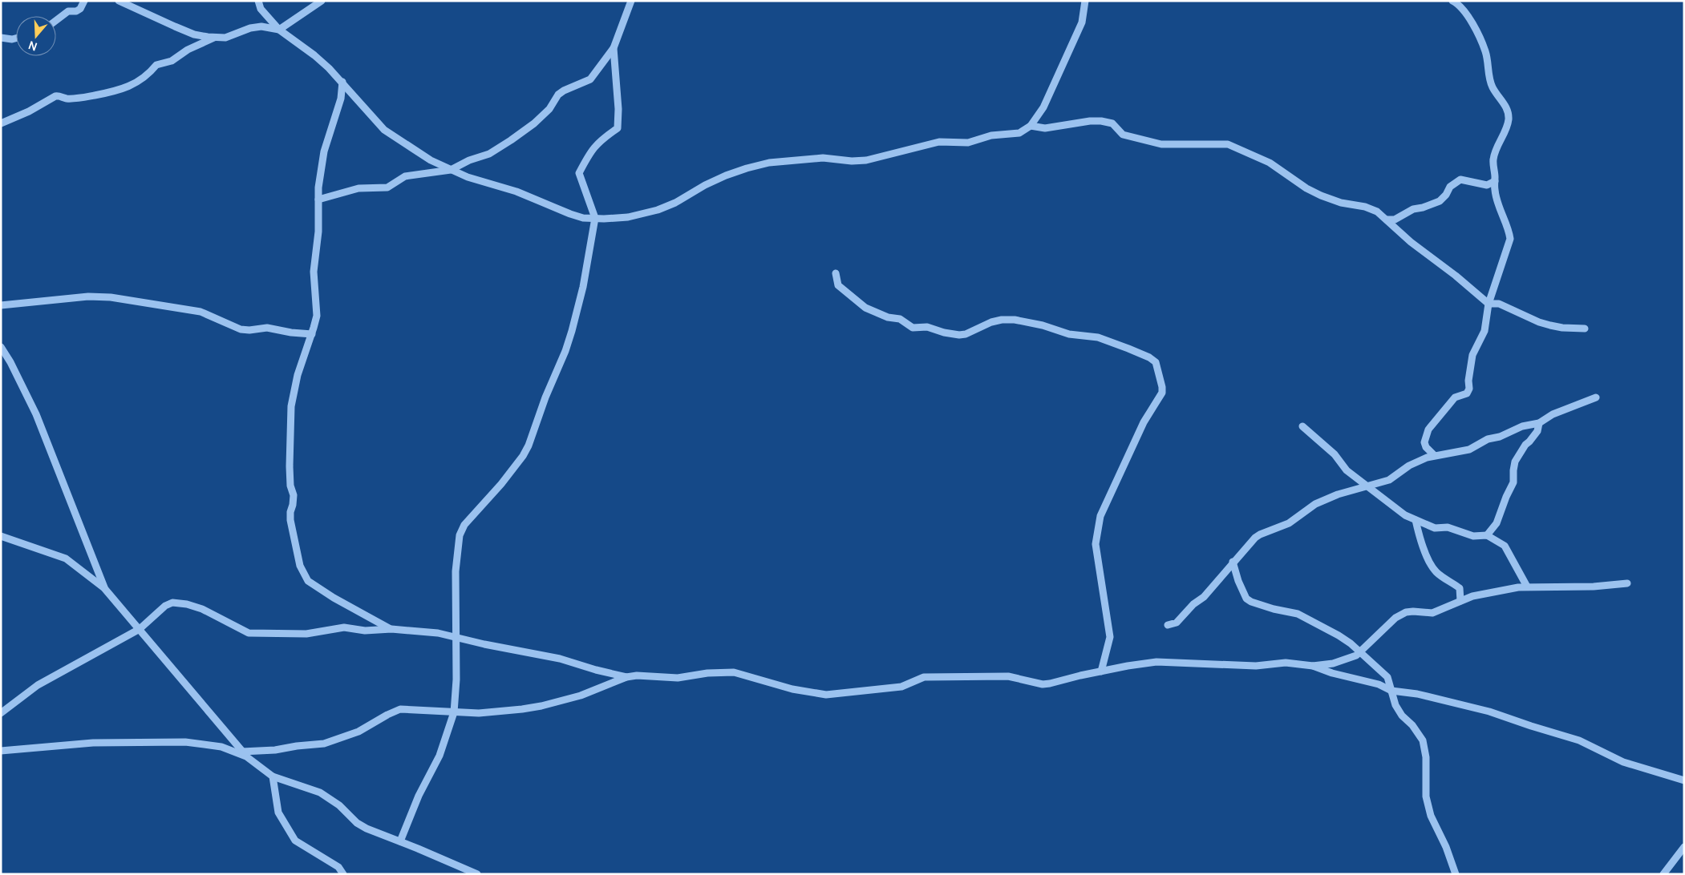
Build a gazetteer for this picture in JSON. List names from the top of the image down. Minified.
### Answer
{"north":"bottom"}
